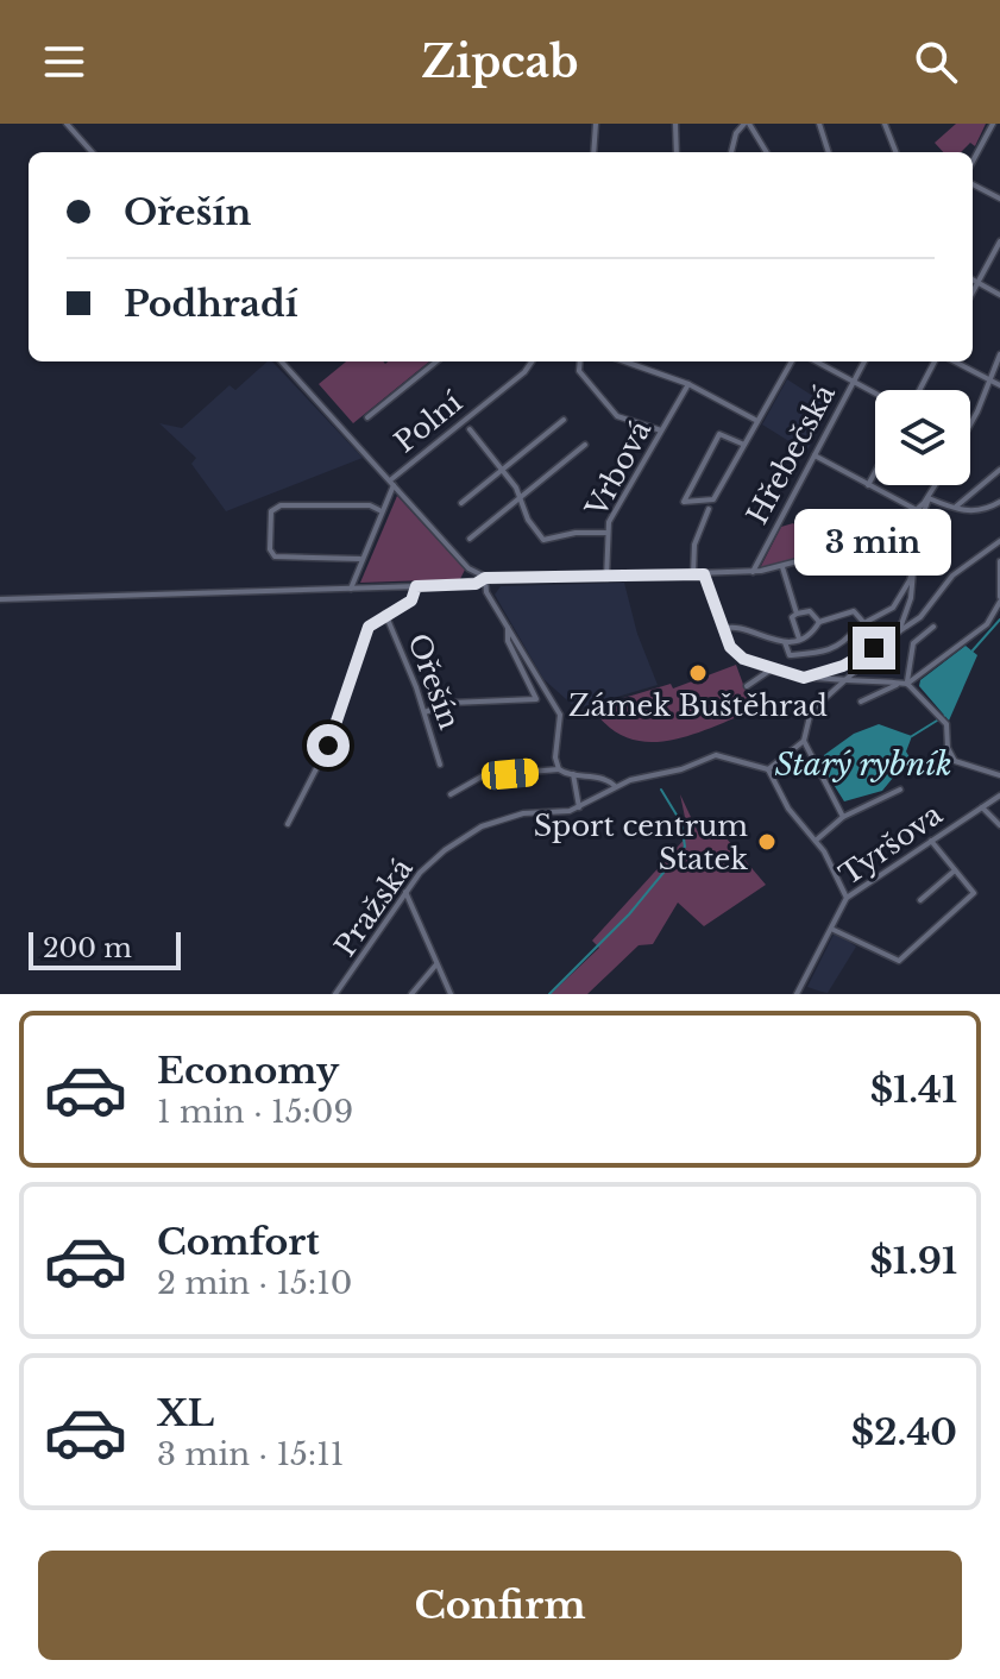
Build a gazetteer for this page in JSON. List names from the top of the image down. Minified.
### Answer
{"streets":{"street":["Polní","Hřebečská","Vrbová","Ořešín","Tyršova","Pražská"]},"water":["Starý rybník"],"places":["Zámek Buštěhrad","Sport centrum Statek"],"scale_bar":"200 m","page":{"header":"Zipcab","banner":["Ořešín","Podhradí"],"bubble":"3 min","scale":"200 m","list":[{"name":"Economy","note":"1 min · 15:09","value":"$1.41"},{"name":"Comfort","note":"2 min · 15:10","value":"$1.91"},{"name":"XL","note":"3 min · 15:11","value":"$2.40"}],"buttons":"Confirm"}}
